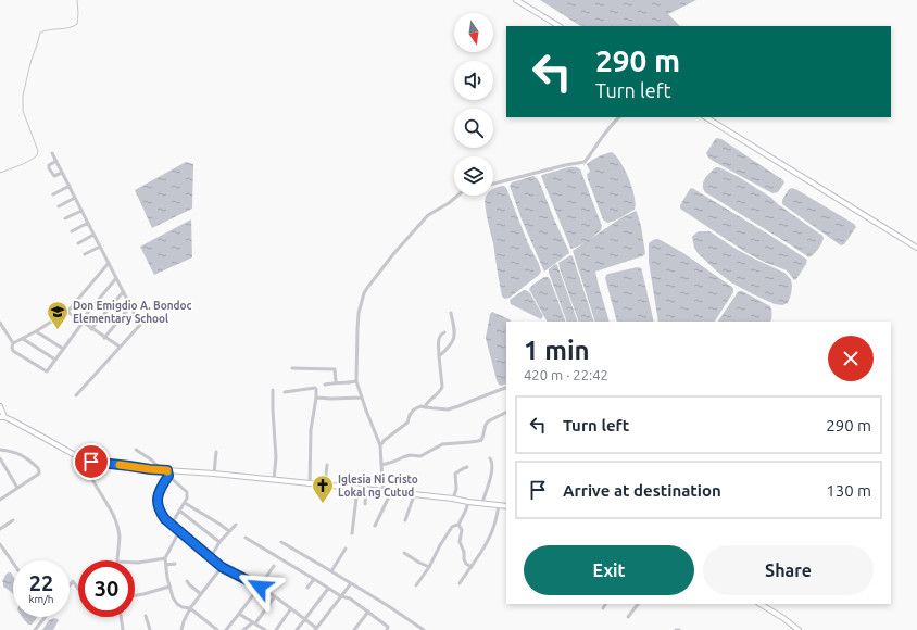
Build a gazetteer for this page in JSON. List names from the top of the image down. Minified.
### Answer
{"places":{"school or university":["Don Emigdio A. Bondoc Elementary School"],"church":["Iglesia Ni Cristo Lokal ng Cutud"]},"north":"bottom","page":{"turn":["290 m","Turn left"],"heading":["1 min","420 m · 22:42"],"list":[{"name":"Turn left","value":"290 m"},{"name":"Arrive at destination","value":"130 m"}],"buttons":["Exit","Share"],"speed":"22 km/h","limit":"30"}}
